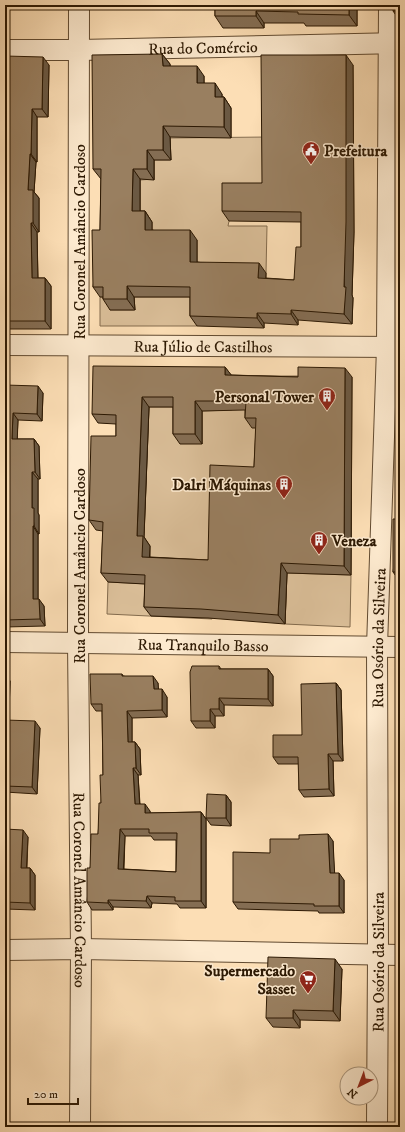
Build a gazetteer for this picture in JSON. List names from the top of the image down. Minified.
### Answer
{"streets":{"street":["Rua do Comércio","Rua Coronel Amâncio Cardoso","Rua Júlio de Castilhos","Rua Osório da Silveira","Rua Tranquilo Basso"]},"crossings":[["Rua do Comércio","Rua Coronel Amâncio Cardoso"],["Rua do Comércio","Rua Osório da Silveira"],["Rua Coronel Amâncio Cardoso","Rua Júlio de Castilhos"],["Rua Coronel Amâncio Cardoso","Rua Tranquilo Basso"],["Rua Júlio de Castilhos","Rua Osório da Silveira"],["Rua Osório da Silveira","Rua Tranquilo Basso"]],"places":{"public building":["Prefeitura"],"building":["Personal Tower","Dalri Máquinas","Veneza"],"supermarket":["Supermercado Sasset"]},"scale_bar":"20 m","north":"bottom left"}
